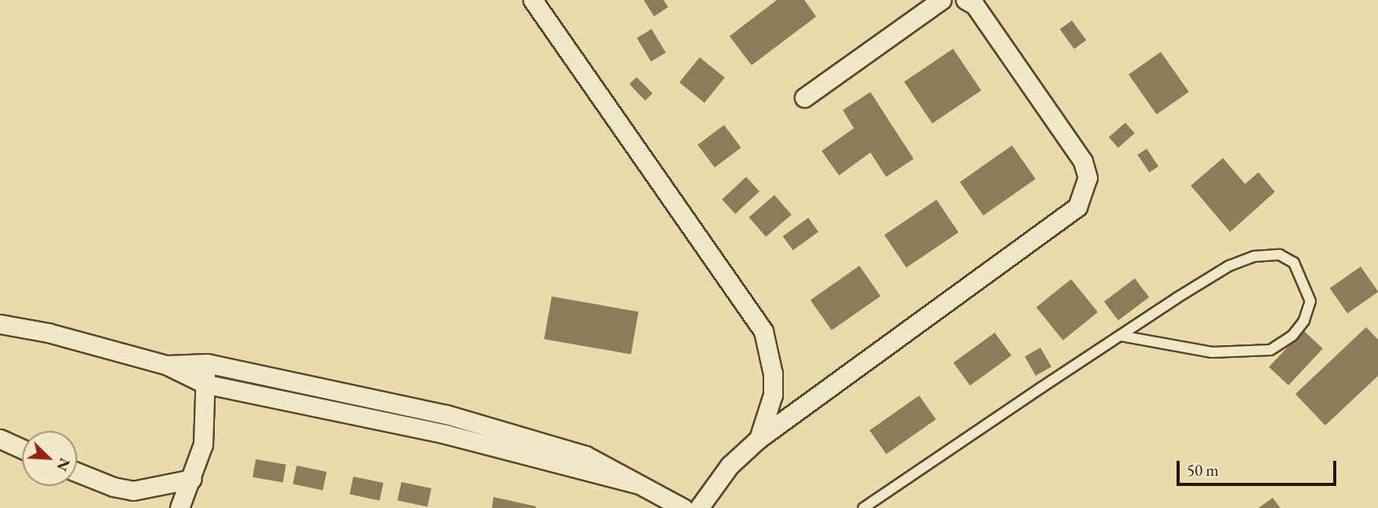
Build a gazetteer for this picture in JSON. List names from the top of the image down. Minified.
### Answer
{"scale_bar":"50 m","north":"bottom right"}
